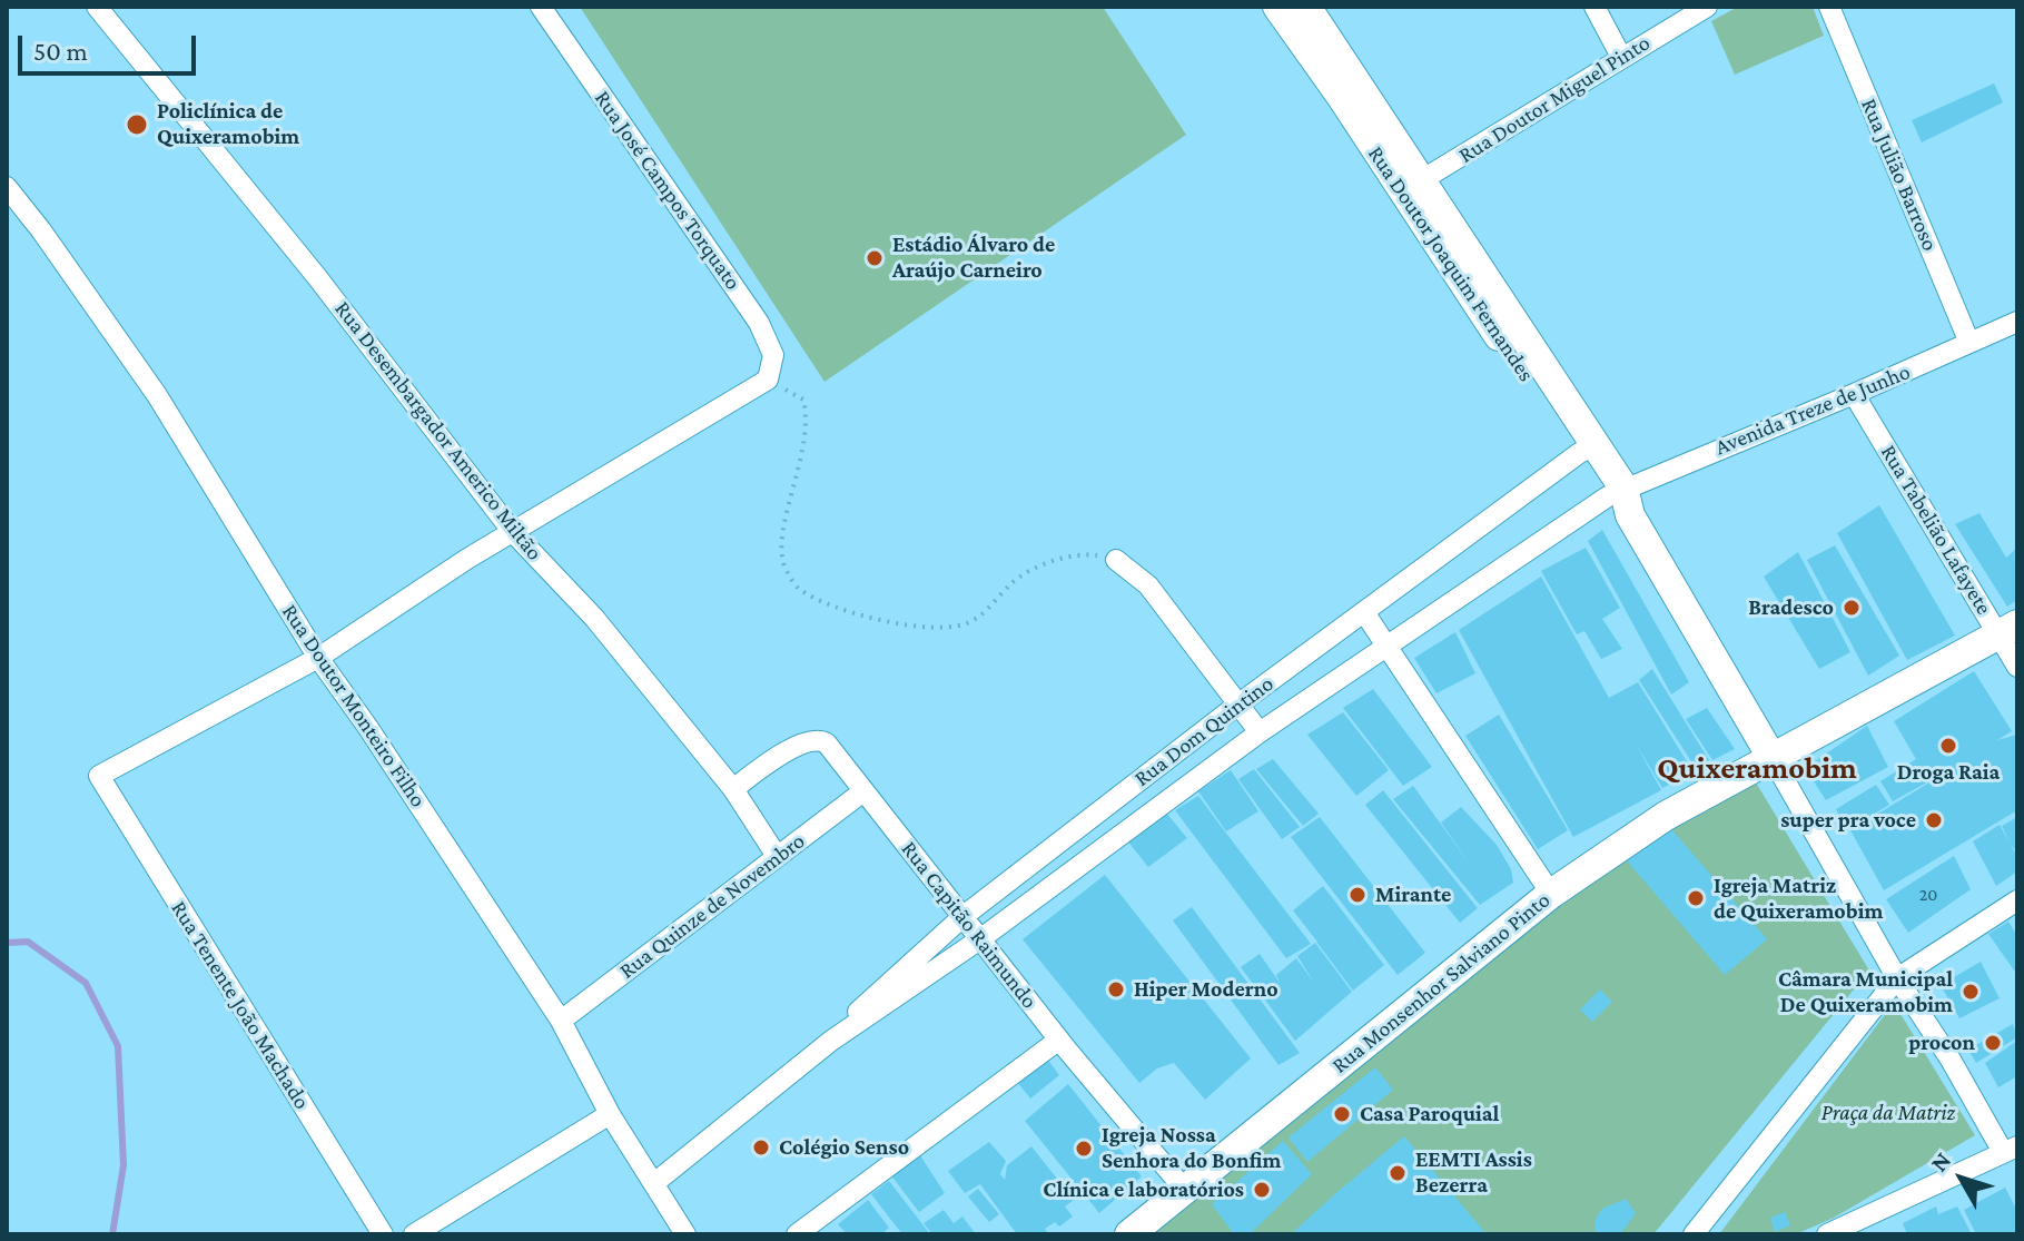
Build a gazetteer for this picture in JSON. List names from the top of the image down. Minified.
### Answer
{"streets":{"street":["Rua Doutor Miguel Pinto","Rua Julião Barroso","Rua José Campos Torquato","Rua Doutor Joaquim Fernandes","Avenida Treze de Junho","Rua Desembargador Americo Miltão","Rua Tabelião Lafayete","Rua Doutor Monteiro Filho","Rua Dom Quintino","Rua Quinze de Novembro","Rua Capitão Raimundo","Rua Monsenhor Salviano Pinto","Rua Tenente João Machado"]},"crossings":[["Rua Doutor Miguel Pinto","Rua Doutor Joaquim Fernandes"],["Rua Julião Barroso","Avenida Treze de Junho"],["Rua Doutor Joaquim Fernandes","Avenida Treze de Junho"],["Rua Doutor Joaquim Fernandes","Rua Dom Quintino"],["Rua Doutor Joaquim Fernandes","Rua Monsenhor Salviano Pinto"],["Avenida Treze de Junho","Rua Tabelião Lafayete"],["Avenida Treze de Junho","Rua Dom Quintino"],["Rua Desembargador Americo Miltão","Rua Quinze de Novembro"],["Rua Desembargador Americo Miltão","Rua Capitão Raimundo"],["Rua Tabelião Lafayete","Rua Monsenhor Salviano Pinto"],["Rua Doutor Monteiro Filho","Rua Dom Quintino"],["Rua Doutor Monteiro Filho","Rua Quinze de Novembro"],["Rua Doutor Monteiro Filho","Rua Tenente João Machado"],["Rua Dom Quintino","Rua Capitão Raimundo"],["Rua Quinze de Novembro","Rua Capitão Raimundo"],["Rua Capitão Raimundo","Rua Monsenhor Salviano Pinto"]],"districts":["Quixeramobim"],"parks":["Praça da Matriz"],"places":["Policlínica de Quixeramobim","Estádio Álvaro de Araújo Carneiro","Bradesco","Droga Raia","super pra voce","Mirante","Igreja Matriz de Quixeramobim","Hiper Moderno","Câmara Municipal De Quixeramobim","procon","Casa Paroquial","Colégio Senso","Igreja Nossa Senhora do Bonfim","EEMTI Assis Bezerra","Clínica e laboratórios"],"house_numbers":["20"],"scale_bar":"50 m","north":"top left"}
